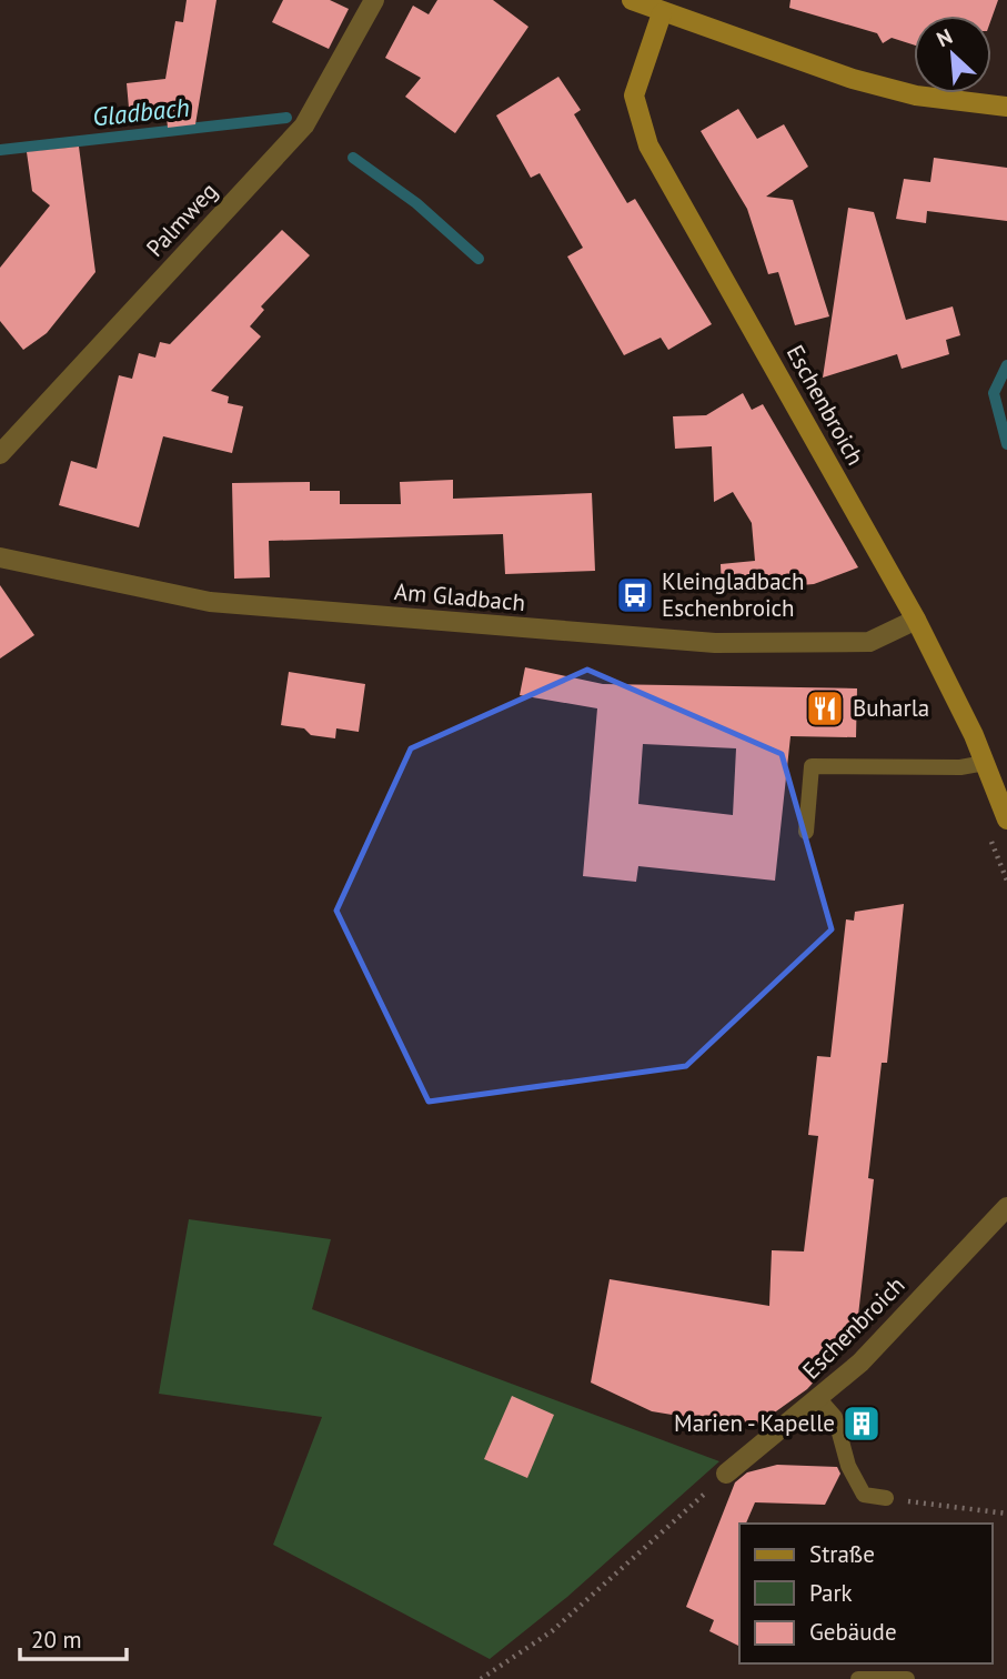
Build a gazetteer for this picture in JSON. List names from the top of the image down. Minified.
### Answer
{"streets":{"street":["Palmweg","Eschenbroich","Am Gladbach"]},"crossings":[["Eschenbroich","Am Gladbach"]],"water":["Gladbach"],"places":{"bus stop":["Kleingladbach Eschenbroich"],"restaurant":["Buharla"],"building":["Marien - Kapelle"]},"legend":["Straße","Park","Gebäude"],"scale_bar":"20 m","north":"top left"}
